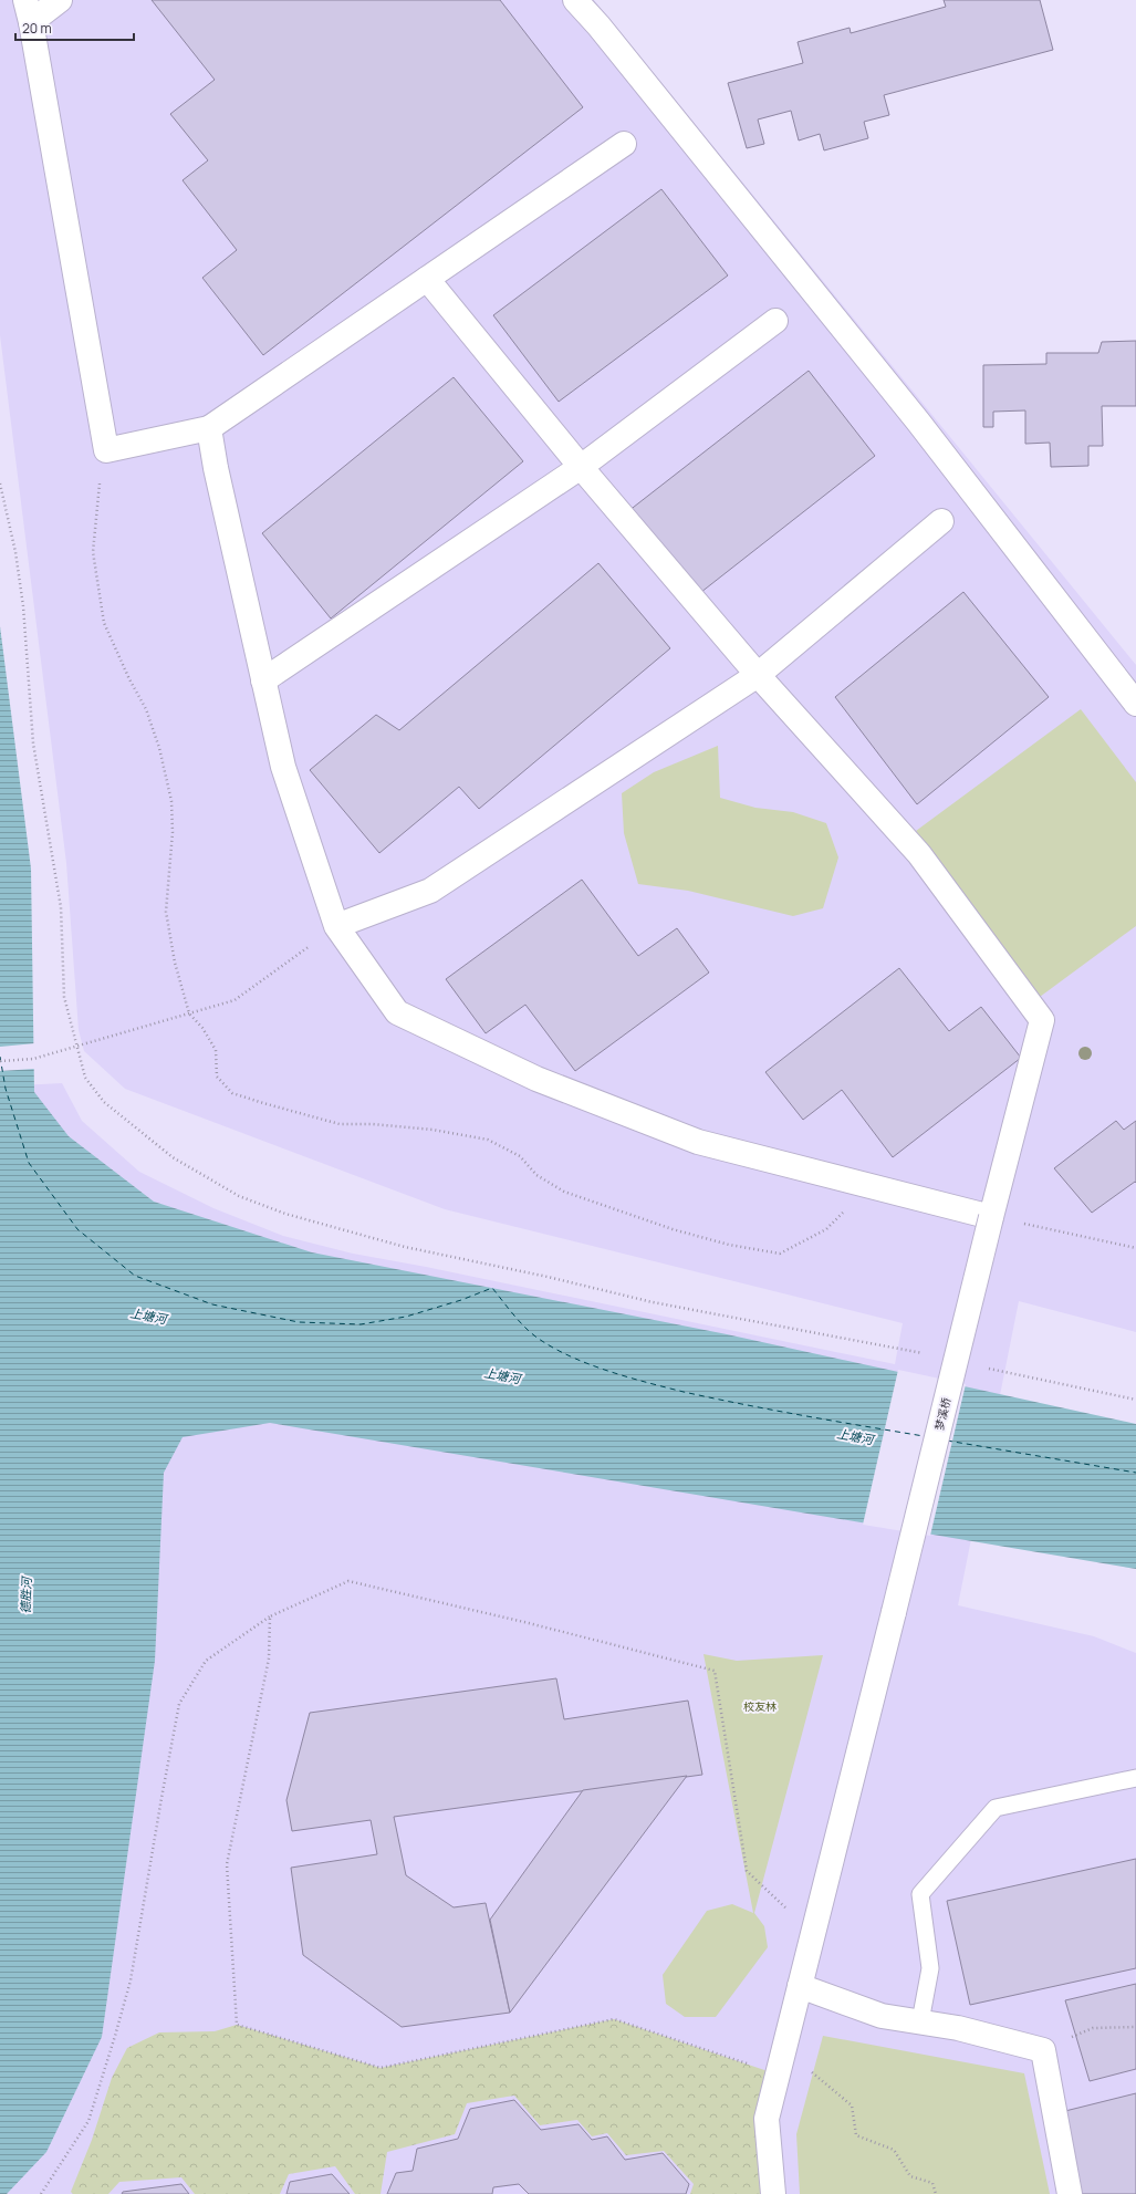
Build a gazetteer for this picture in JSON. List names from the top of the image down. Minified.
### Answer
{"streets":{"street":["梦溪桥"]},"water":["上塘河","德胜河"],"parks":["校友林"],"scale_bar":"20 m"}
